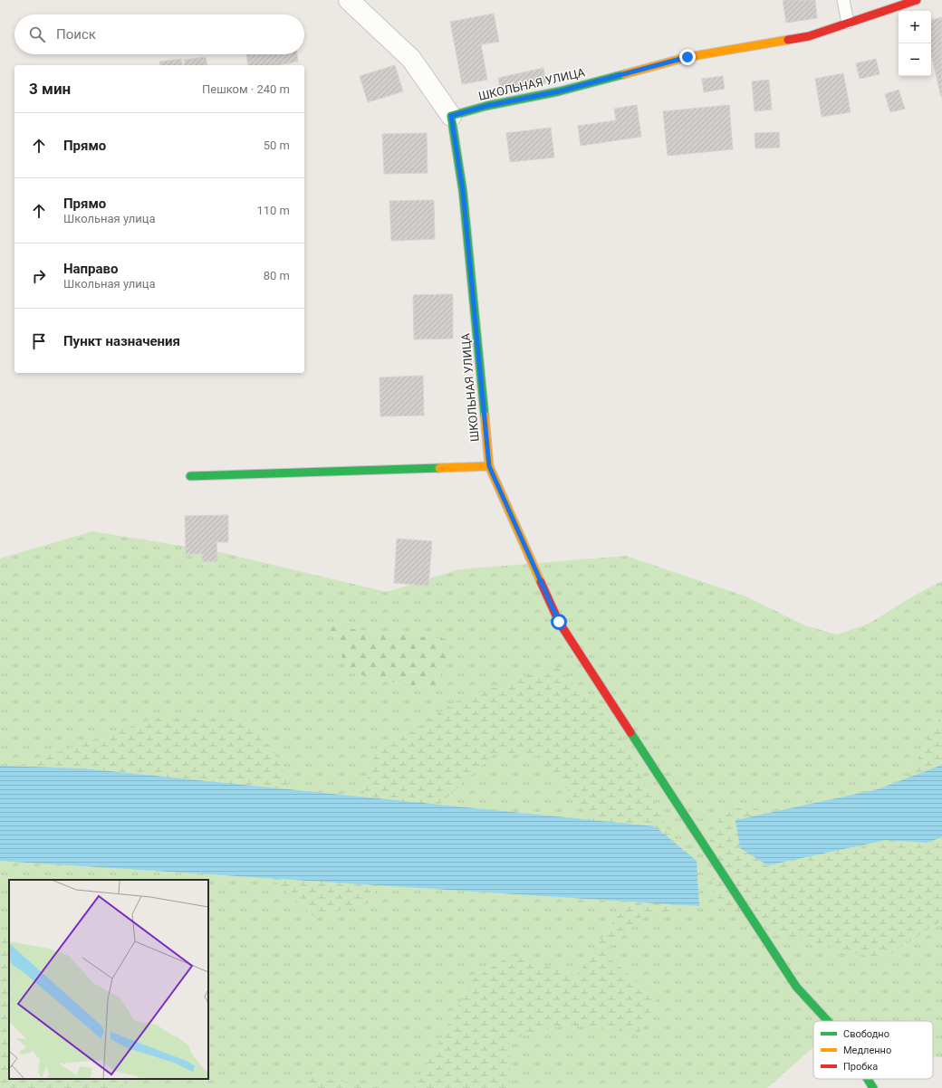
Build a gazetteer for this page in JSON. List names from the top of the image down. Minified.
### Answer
{"streets":{"street":["ШКОЛЬНАЯ УЛИЦА"]},"legend":["Свободно","Медленно","Пробка"],"page":{"map_buttons":["+","−"],"search":"Поиск","heading":["3 мин","Пешком · 240 m"],"list":[["Прямо","50 m"],["Прямо","Школьная улица","110 m"],["Направо","Школьная улица","80 m"],"Пункт назначения"]}}
